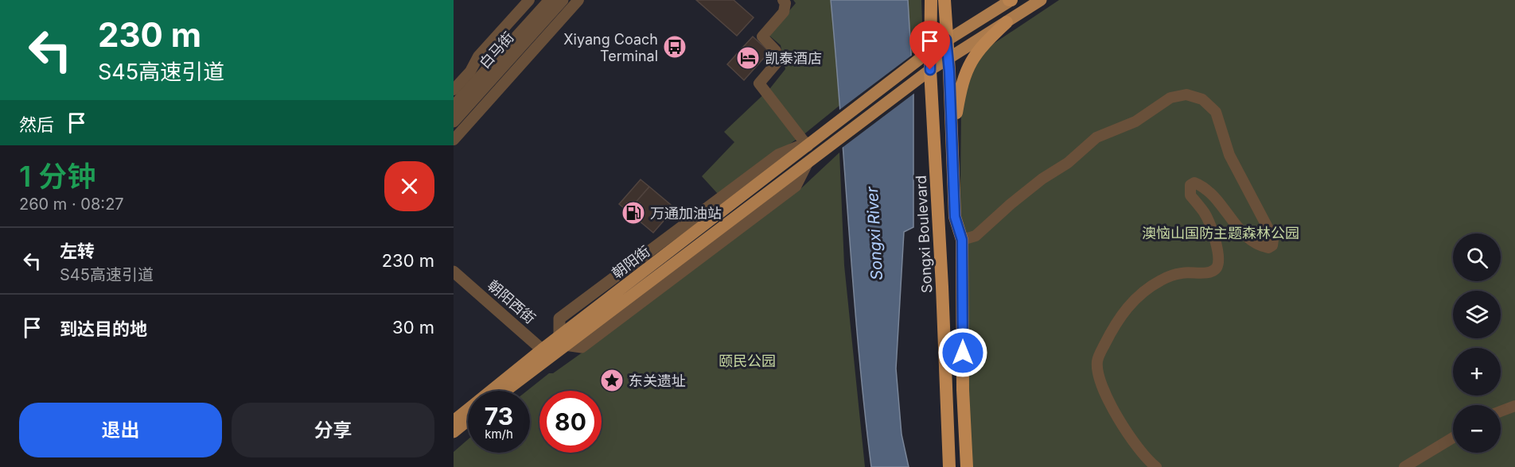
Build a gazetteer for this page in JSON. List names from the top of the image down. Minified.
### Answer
{"streets":{"highway":["Songxi Boulevard"],"main road":["朝阳街"],"street":["白马街","朝阳西街"]},"crossings":[["Songxi Boulevard","朝阳街"],["朝阳街","朝阳西街"]],"water":["Songxi River"],"parks":["澳恼山国防主题森林公园","颐民公园"],"places":{"bus stop":["Xiyang Coach Terminal"],"hotel":["凯泰酒店"],"fuel station":["万通加油站"],"place":["东关遗址"]},"page":{"turn":["230 m","S45高速引道"],"then":"然后","heading":["1 分钟","260 m · 08:27"],"list":[{"name":"左转","note":"S45高速引道","value":"230 m"},{"name":"到达目的地","value":"30 m"}],"map_buttons":["+","−"],"speed":"73 km/h","limit":"80","buttons":["退出","分享"]}}
